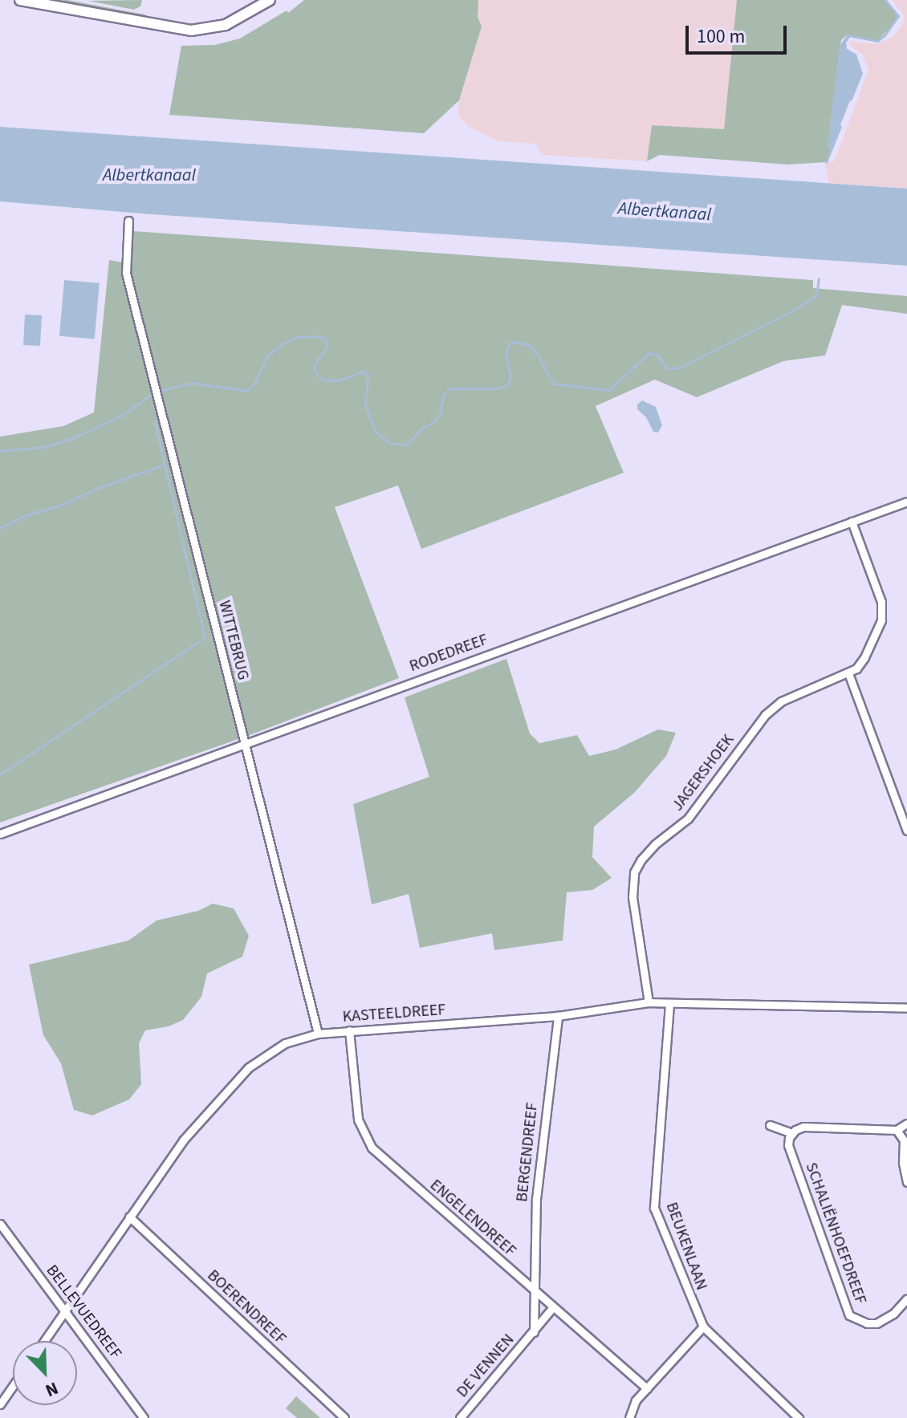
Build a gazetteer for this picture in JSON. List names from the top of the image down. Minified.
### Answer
{"streets":{"street":["WITTEBRUG","RODEDREEF","JAGERSHOEK","KASTEELDREEF","BERGENDREEF","ENGELENDREEF","SCHALIËNHOEFDREEF","BEUKENLAAN","BOERENDREEF","BELLEVUEDREEF","DE VENNEN"]},"crossings":[["WITTEBRUG","RODEDREEF"],["WITTEBRUG","KASTEELDREEF"],["RODEDREEF","JAGERSHOEK"],["JAGERSHOEK","KASTEELDREEF"],["KASTEELDREEF","BERGENDREEF"],["KASTEELDREEF","ENGELENDREEF"],["KASTEELDREEF","BEUKENLAAN"],["KASTEELDREEF","BOERENDREEF"],["KASTEELDREEF","BELLEVUEDREEF"],["BERGENDREEF","ENGELENDREEF"],["BERGENDREEF","DE VENNEN"],["ENGELENDREEF","DE VENNEN"]],"water":["Albertkanaal"],"scale_bar":"100 m","north":"bottom right"}
